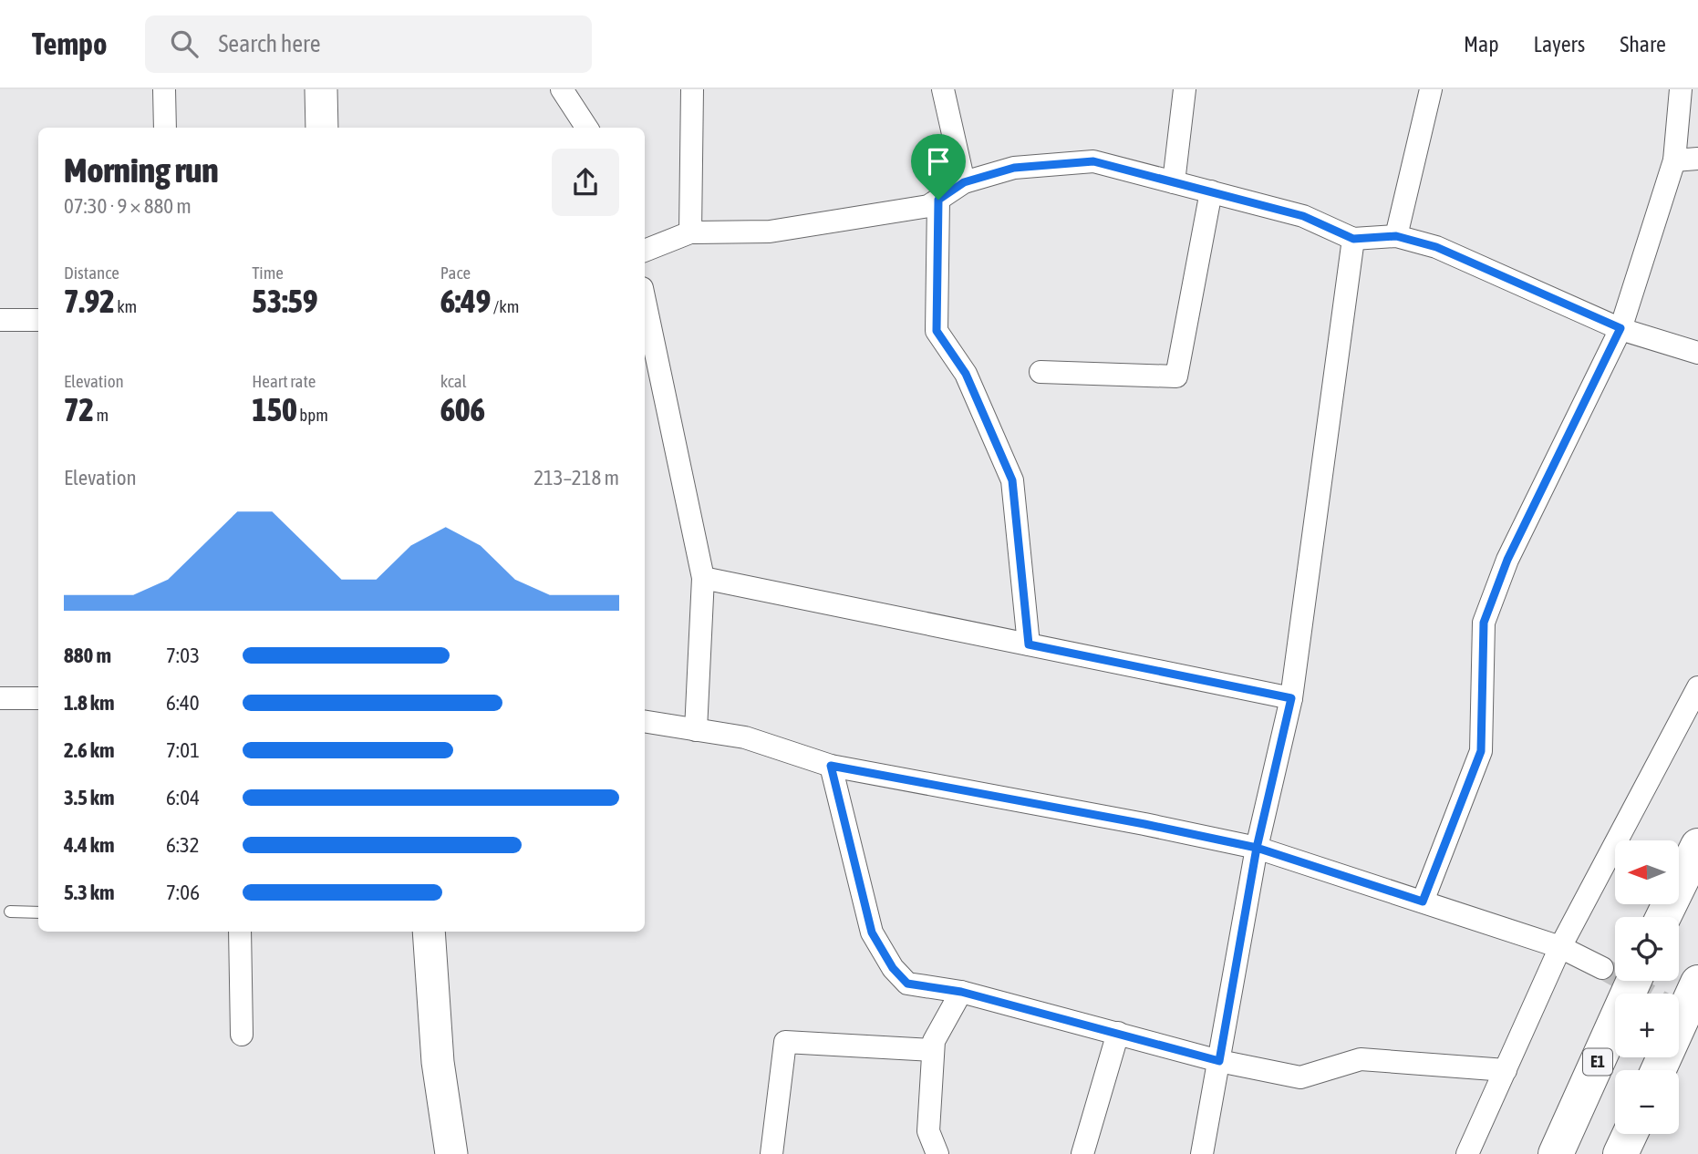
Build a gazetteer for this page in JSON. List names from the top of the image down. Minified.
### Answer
{"streets":{"highway":["E1"]},"north":"left","page":{"header":"Tempo","search":"Search here","nav":["Map","Layers","Share"],"heading":["Morning run","07:30 · 9 × 880 m"],"stats":[["Distance","7.92 km"],["Time","53:59"],["Pace","6:49 /km"],["Elevation","72 m"],["Heart rate","150 bpm"],["kcal","606"]],"chart":["Elevation","213–218 m"],"list":[{"name":"880 m","note":"7:03"},{"name":"1.8 km","note":"6:40"},{"name":"2.6 km","note":"7:01"},{"name":"3.5 km","note":"6:04"},{"name":"4.4 km","note":"6:32"},{"name":"5.3 km","note":"7:06"}],"map_buttons":["+","−"]}}
